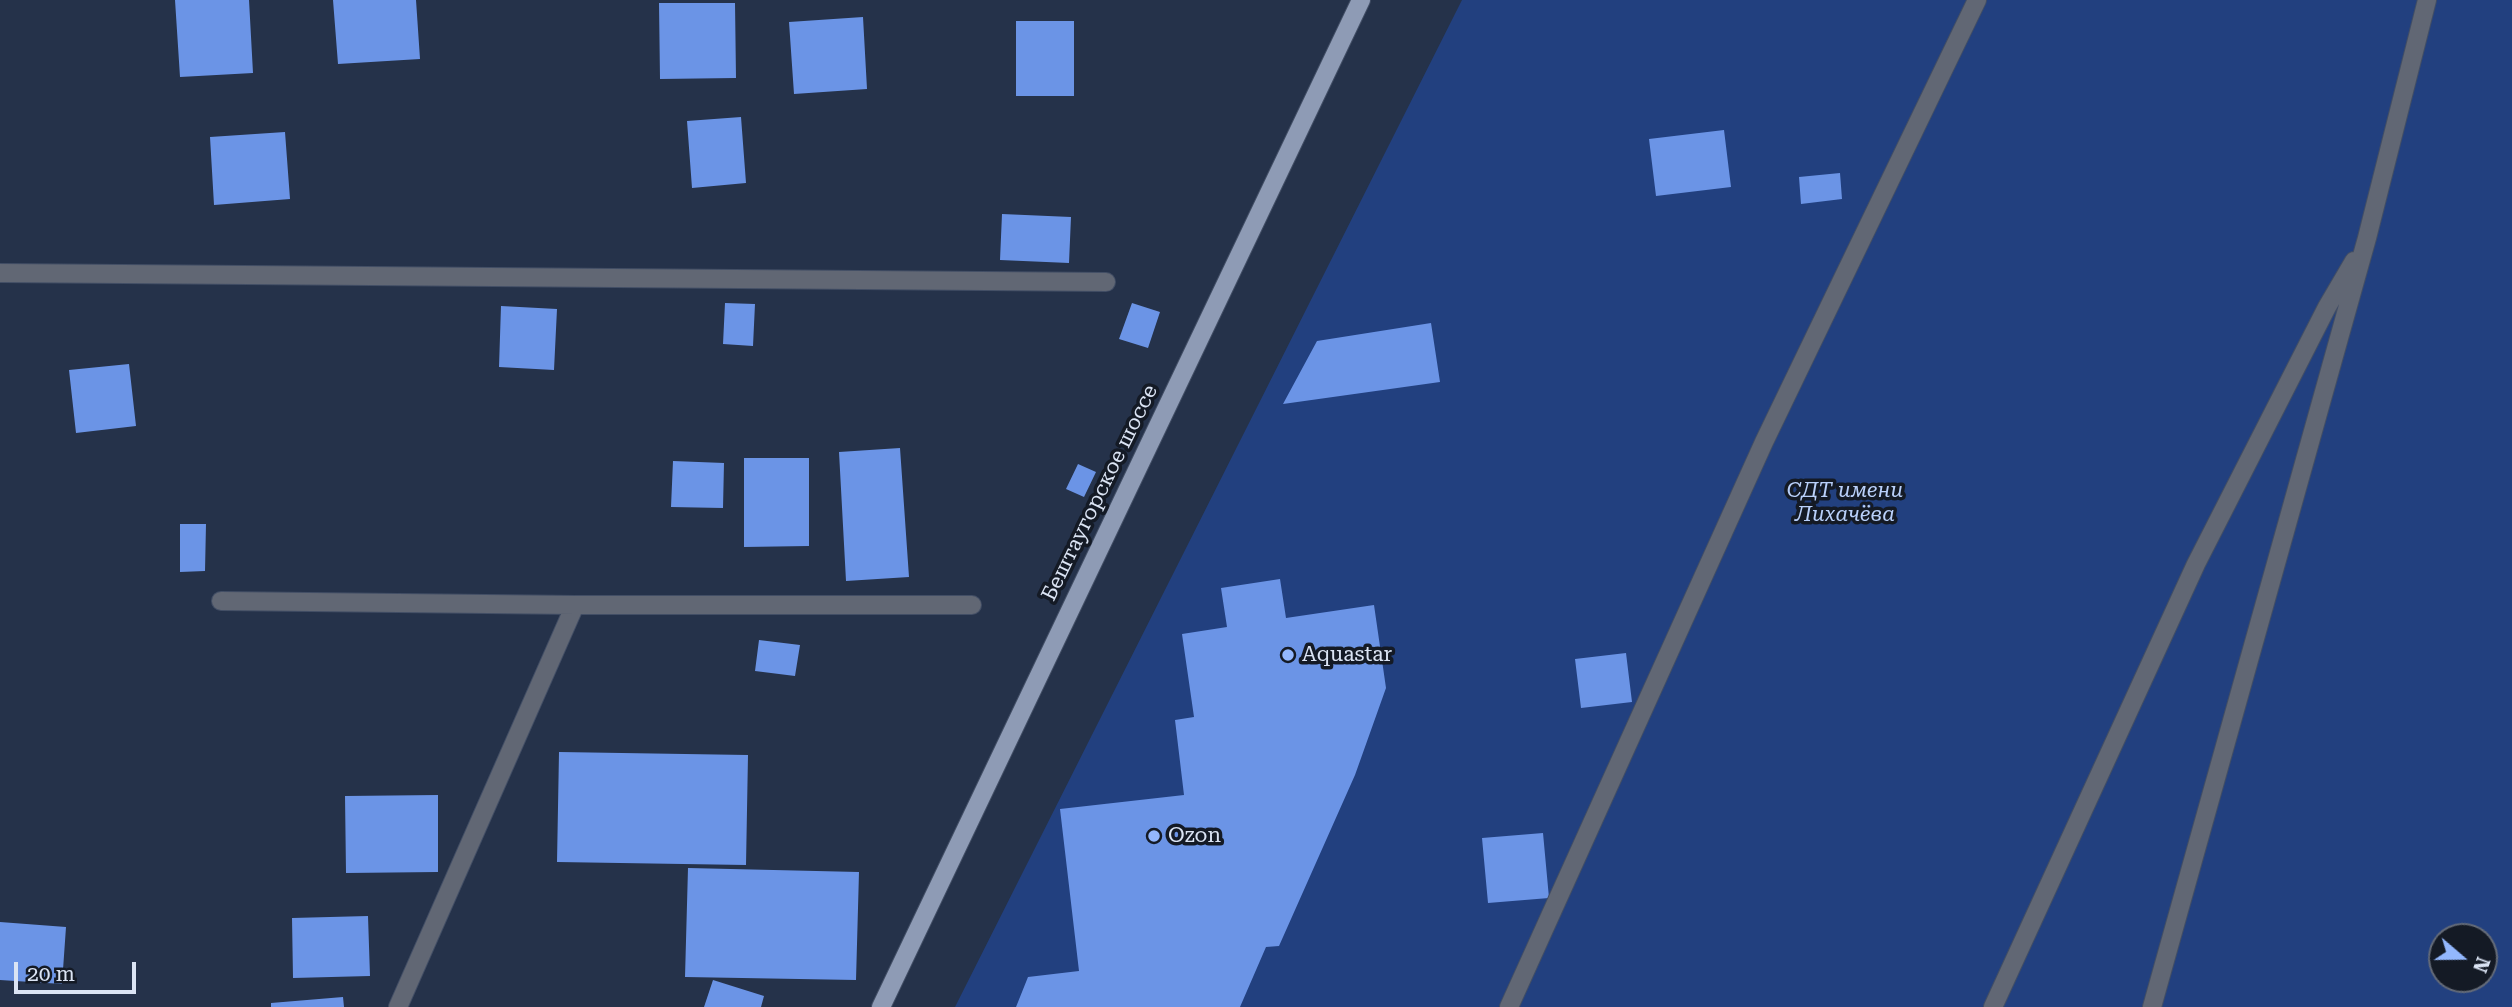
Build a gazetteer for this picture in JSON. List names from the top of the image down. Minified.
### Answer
{"streets":{"main road":["Бештаугорское шоссе"]},"parks":["СДТ имени Лихачёва"],"places":["Aquastar","Ozon"],"scale_bar":"20 m","north":"right"}
